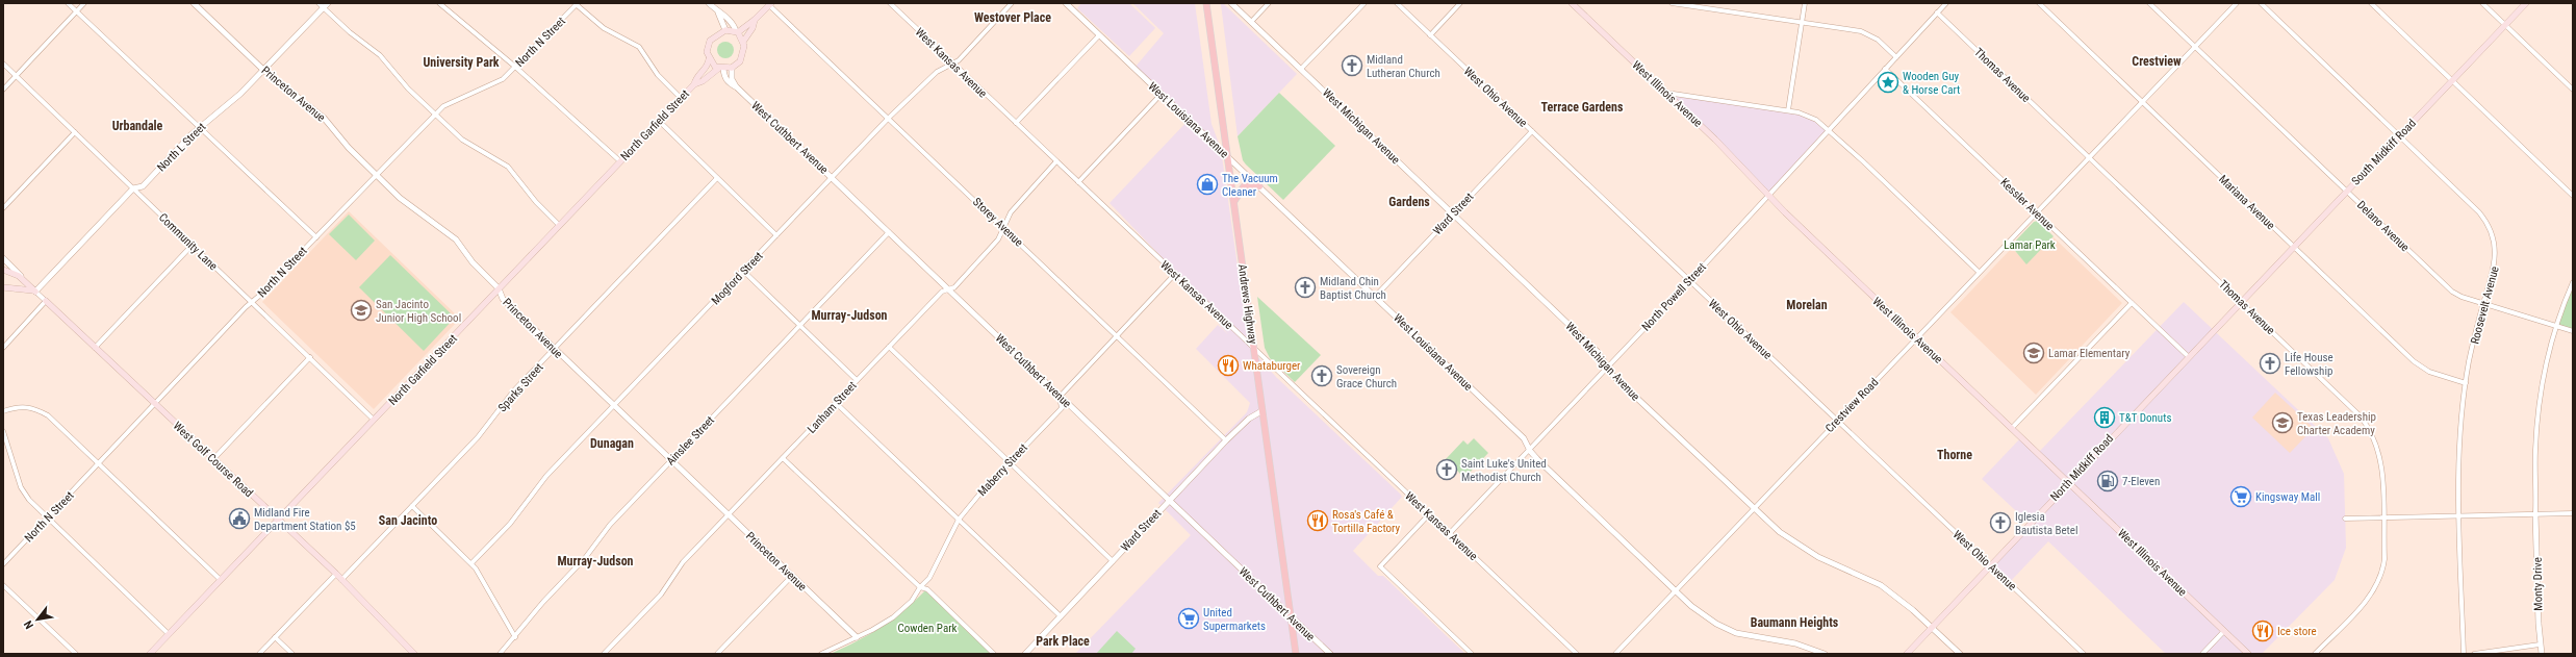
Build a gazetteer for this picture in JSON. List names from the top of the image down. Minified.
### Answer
{"streets":{"main road":["West Illinois Avenue","North Garfield Street","South Midkiff Road","Andrews Highway","West Golf Course Road","North Midkiff Road"],"street":["North N Street","West Kansas Avenue","Thomas Avenue","Princeton Avenue","West Ohio Avenue","West Louisiana Avenue","West Michigan Avenue","West Cuthbert Avenue","North L Street","Mariana Avenue","Kessler Avenue","Ward Street","Storey Avenue","Delano Avenue","Community Lane","Mogford Street","North Powell Street","Roosevelt Avenue","Sparks Street","Crestview Road","Lanham Street","Ainslee Street","Maberry Street","Monty Drive"]},"crossings":[["North N Street","Princeton Avenue"],["North N Street","Community Lane"],["North N Street","West Golf Course Road"],["West Kansas Avenue","Mogford Street"],["West Kansas Avenue","North Powell Street"],["West Kansas Avenue","Andrews Highway"],["West Kansas Avenue","Lanham Street"],["West Kansas Avenue","Maberry Street"],["Thomas Avenue","South Midkiff Road"],["Thomas Avenue","North Powell Street"],["Thomas Avenue","Crestview Road"],["Thomas Avenue","North Midkiff Road"],["Princeton Avenue","North Garfield Street"],["Princeton Avenue","North L Street"],["Princeton Avenue","Mogford Street"],["Princeton Avenue","Sparks Street"],["Princeton Avenue","Lanham Street"],["Princeton Avenue","Ainslee Street"],["Princeton Avenue","Maberry Street"],["West Illinois Avenue","North Powell Street"],["West Illinois Avenue","Crestview Road"],["West Illinois Avenue","North Midkiff Road"],["West Ohio Avenue","Ward Street"],["West Ohio Avenue","North Powell Street"],["West Ohio Avenue","Crestview Road"],["West Ohio Avenue","North Midkiff Road"],["West Louisiana Avenue","Ward Street"],["West Louisiana Avenue","North Powell Street"],["West Louisiana Avenue","Andrews Highway"],["West Louisiana Avenue","Crestview Road"],["North Garfield Street","Community Lane"],["North Garfield Street","West Golf Course Road"],["West Michigan Avenue","Ward Street"],["West Michigan Avenue","North Powell Street"],["West Michigan Avenue","Crestview Road"],["West Michigan Avenue","North Midkiff Road"],["West Cuthbert Avenue","Ward Street"],["West Cuthbert Avenue","Mogford Street"],["West Cuthbert Avenue","Andrews Highway"],["West Cuthbert Avenue","Lanham Street"],["West Cuthbert Avenue","Ainslee Street"],["West Cuthbert Avenue","Maberry Street"],["North L Street","Community Lane"],["South Midkiff Road","Mariana Avenue"],["South Midkiff Road","Delano Avenue"],["South Midkiff Road","Roosevelt Avenue"],["South Midkiff Road","North Midkiff Road"],["Mariana Avenue","Roosevelt Avenue"],["Mariana Avenue","Crestview Road"],["Kessler Avenue","North Powell Street"],["Kessler Avenue","Crestview Road"],["Kessler Avenue","North Midkiff Road"],["Ward Street","Storey Avenue"],["Ward Street","Andrews Highway"],["Storey Avenue","Mogford Street"],["Storey Avenue","Lanham Street"],["Storey Avenue","Maberry Street"],["Delano Avenue","Roosevelt Avenue"],["Delano Avenue","Crestview Road"],["Sparks Street","West Golf Course Road"]],"districts":["Westover Place","Crestview","University Park","Terrace Gardens","Urbandale","Gardens","Morelan","Murray-Judson","Dunagan","Thorne","San Jacinto","Murray-Judson","Baumann Heights","Park Place"],"parks":["Lamar Park","Cowden Park"],"places":{"church":["Midland Lutheran Church","Midland Chin Baptist Church","Life House Fellowship","Sovereign Grace Church","Saint Luke's United Methodist Church","Iglesia Bautista Betel"],"place":["Wooden Guy & Horse Cart"],"shop":["The Vacuum Cleaner"],"school or university":["San Jacinto Junior High School","Lamar Elementary","Texas Leadership Charter Academy"],"restaurant":["Whataburger","Rosa's Café & Tortilla Factory","Ice store"],"building":["T&T Donuts"],"fuel station":["7-Eleven"],"supermarket":["Kingsway Mall","United Supermarkets"],"public building":["Midland Fire Department Station $5"]},"north":"bottom left"}
